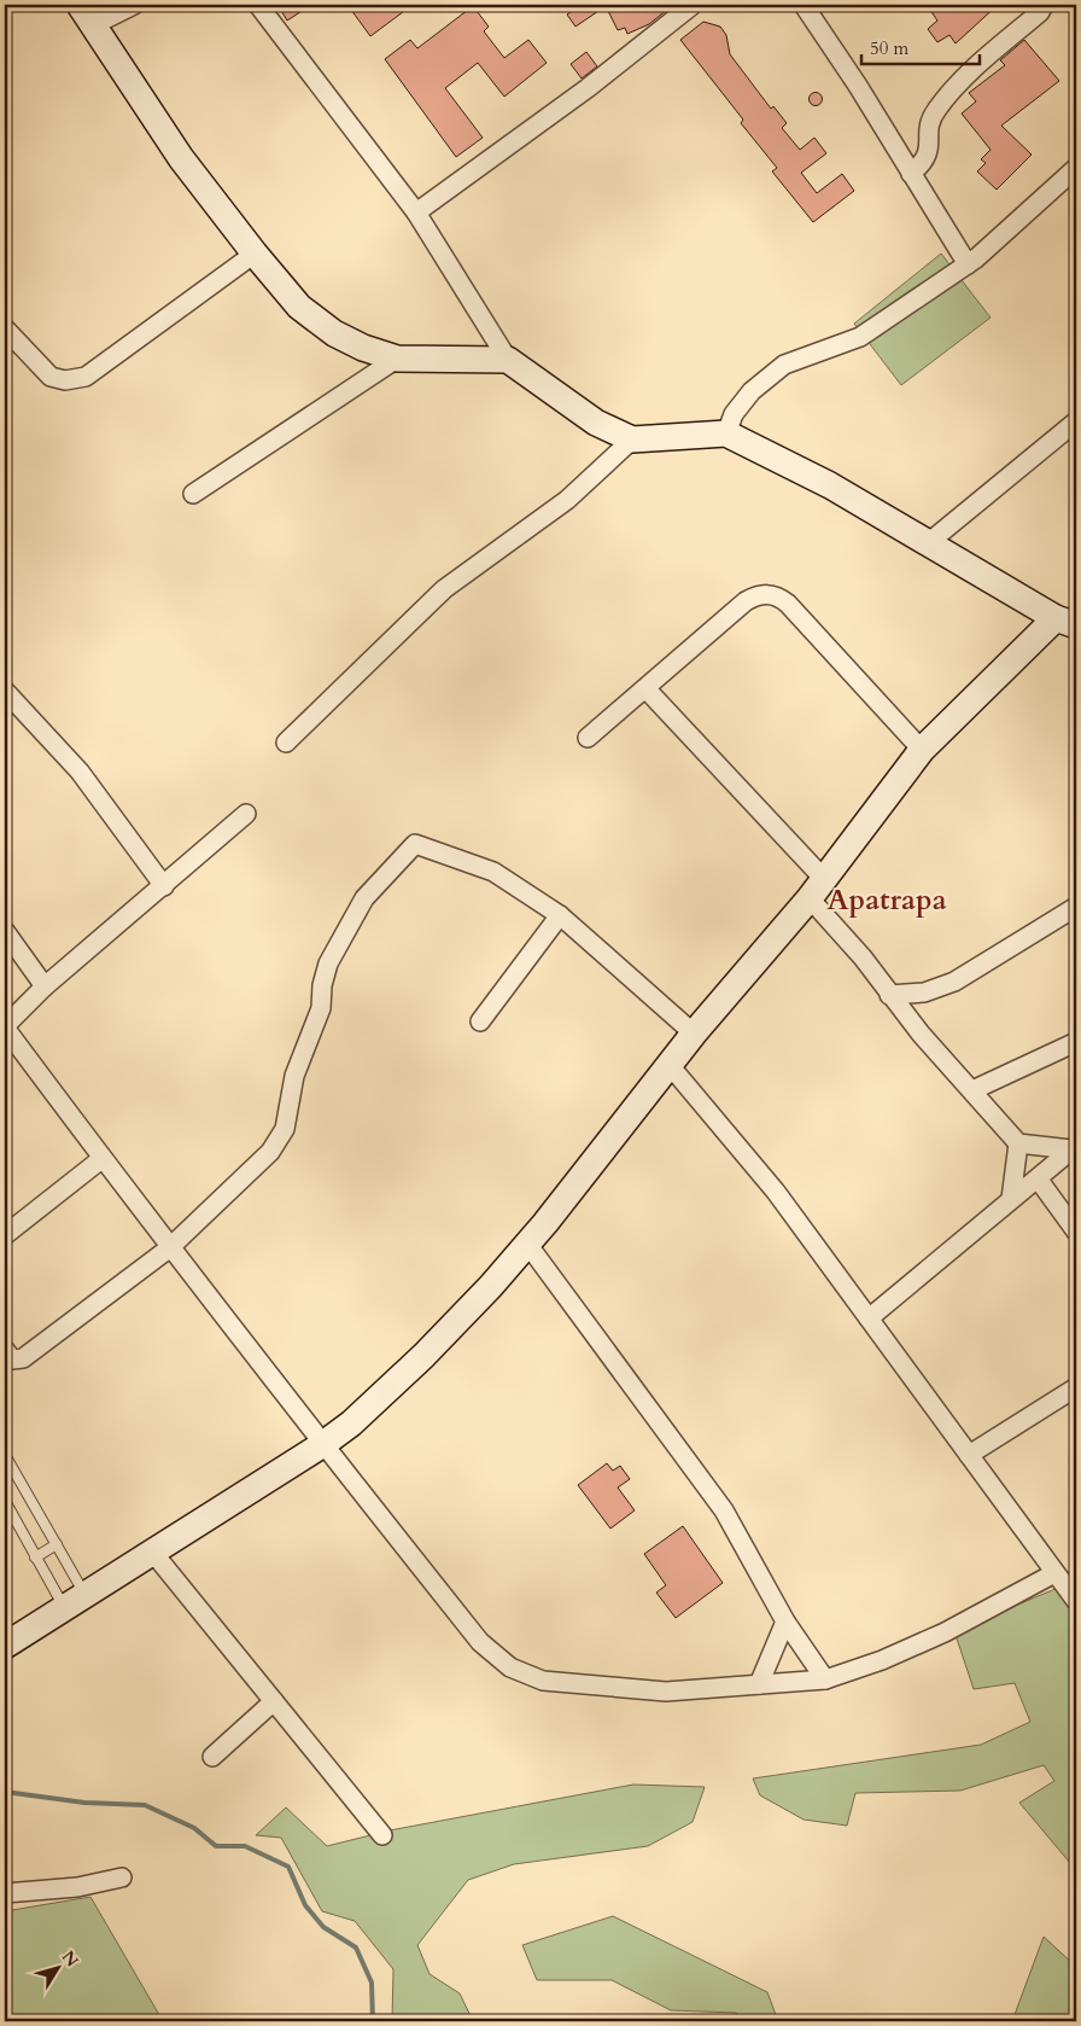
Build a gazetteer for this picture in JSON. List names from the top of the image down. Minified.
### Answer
{"districts":["Apatrapa"],"scale_bar":"50 m","north":"top right"}
